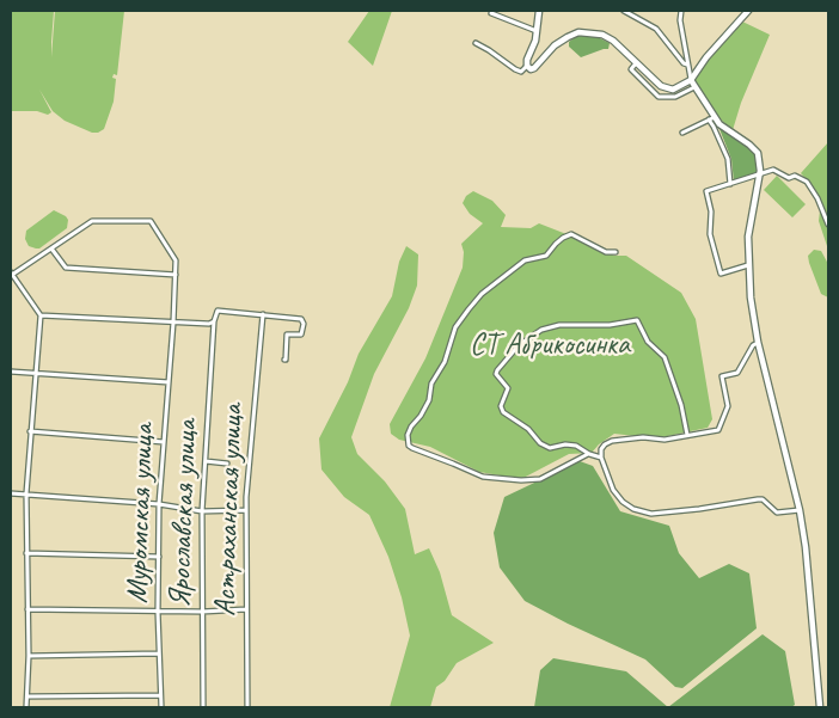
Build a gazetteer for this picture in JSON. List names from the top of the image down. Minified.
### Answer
{"streets":{"street":["Астраханская улица","Муромская улица","Ярославская улица"]},"parks":["СТ Абрикосинка"]}
